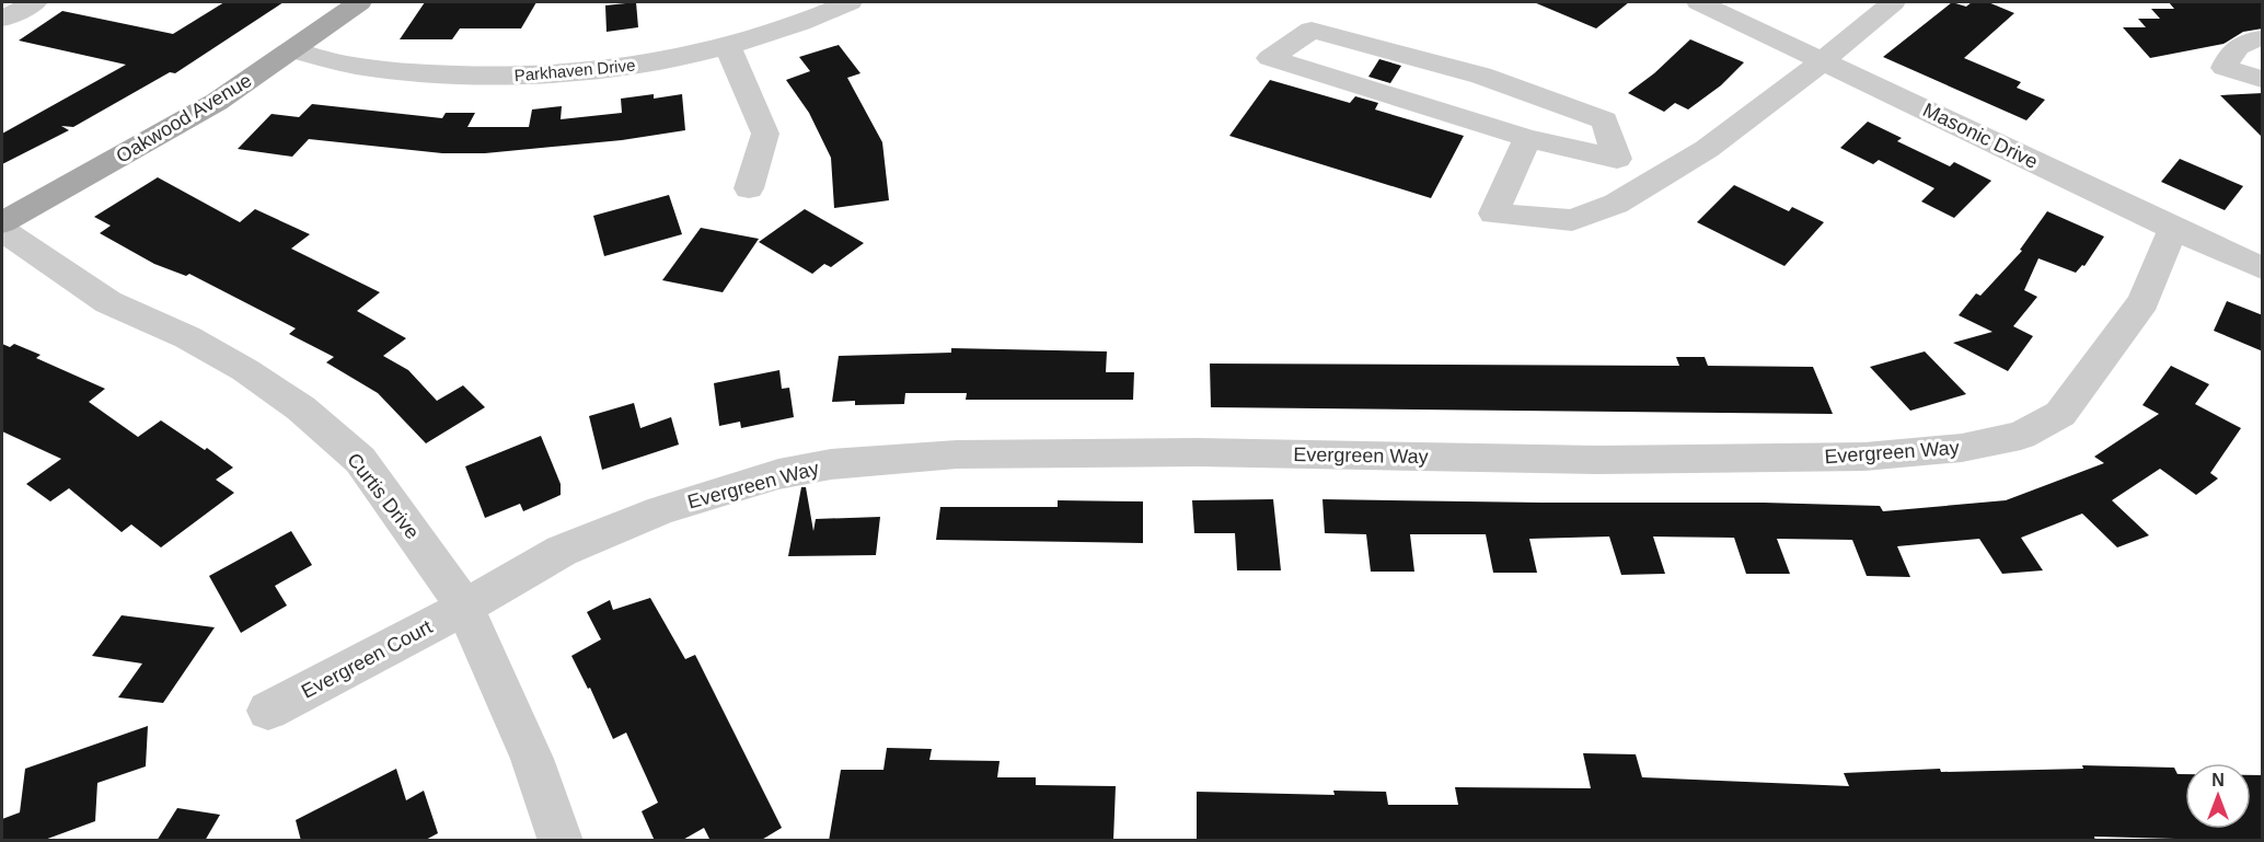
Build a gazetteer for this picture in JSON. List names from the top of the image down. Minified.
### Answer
{"streets":{"main road":["Oakwood Avenue"],"street":["Parkhaven Drive","Masonic Drive","Evergreen Way","Curtis Drive","Evergreen Court"]},"crossings":[["Parkhaven Drive","Oakwood Avenue"],["Masonic Drive","Evergreen Way"],["Evergreen Way","Curtis Drive"],["Evergreen Way","Evergreen Court"],["Curtis Drive","Evergreen Court"]],"north":"top"}
